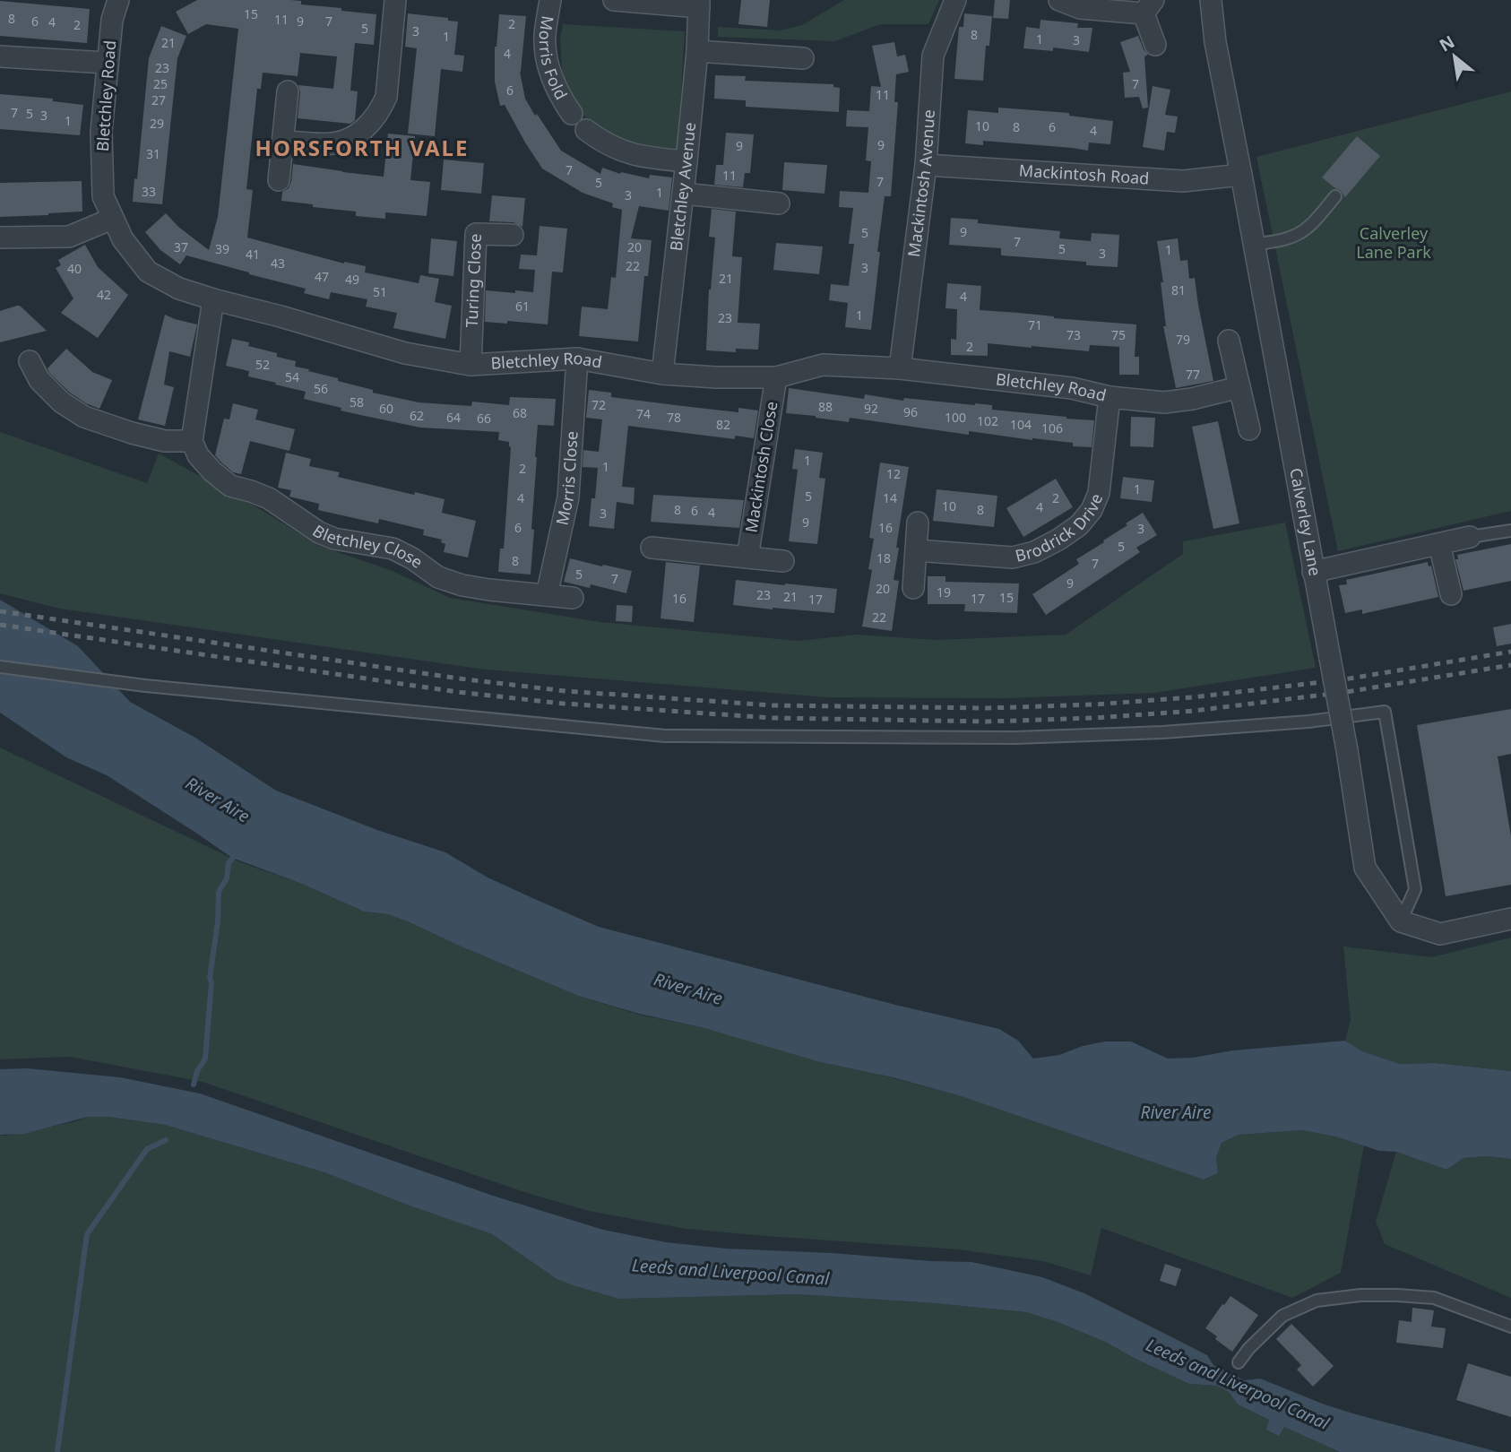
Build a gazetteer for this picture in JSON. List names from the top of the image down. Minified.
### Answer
{"streets":{"street":["Morris Fold","Bletchley Road","Mackintosh Road","Mackintosh Avenue","Bletchley Avenue","Turing Close","Mackintosh Close","Morris Close","Calverley Lane","Brodrick Drive","Bletchley Close"]},"crossings":[["Bletchley Road","Mackintosh Avenue"],["Bletchley Road","Bletchley Avenue"],["Bletchley Road","Turing Close"],["Bletchley Road","Mackintosh Close"],["Bletchley Road","Morris Close"],["Bletchley Road","Brodrick Drive"],["Mackintosh Road","Mackintosh Avenue"],["Mackintosh Road","Calverley Lane"],["Morris Close","Bletchley Close"]],"districts":["HORSFORTH VALE"],"water":["River Aire","Leeds and Liverpool Canal"],"parks":["Calverley Lane Park"],"house_numbers":["15","8","11","6","9","7","4","2","2","5","3","8","1","1","3","21","4","23","25","7","6","11","27","7","5","3","1","29","10","8","6","4","9","9","31","7","11","7","5","33","1","3","9","5","7","37","20","39","5","1","3","41","43","22","3","40","47","21","49","81","51","42","4","61","1","23","71","73","75","79","2","52","77","54","56","58","72","88","60","92","96","68","74","62","64","78","100","66","102","82","104","106","1","1","2","12","1","5","4","14","2","10","4","8","8","6","4","3","9","6","16","3","5","18","8","7","5","7","9","20","19","23","21","15","16","17","17","22"],"north":"top left"}
